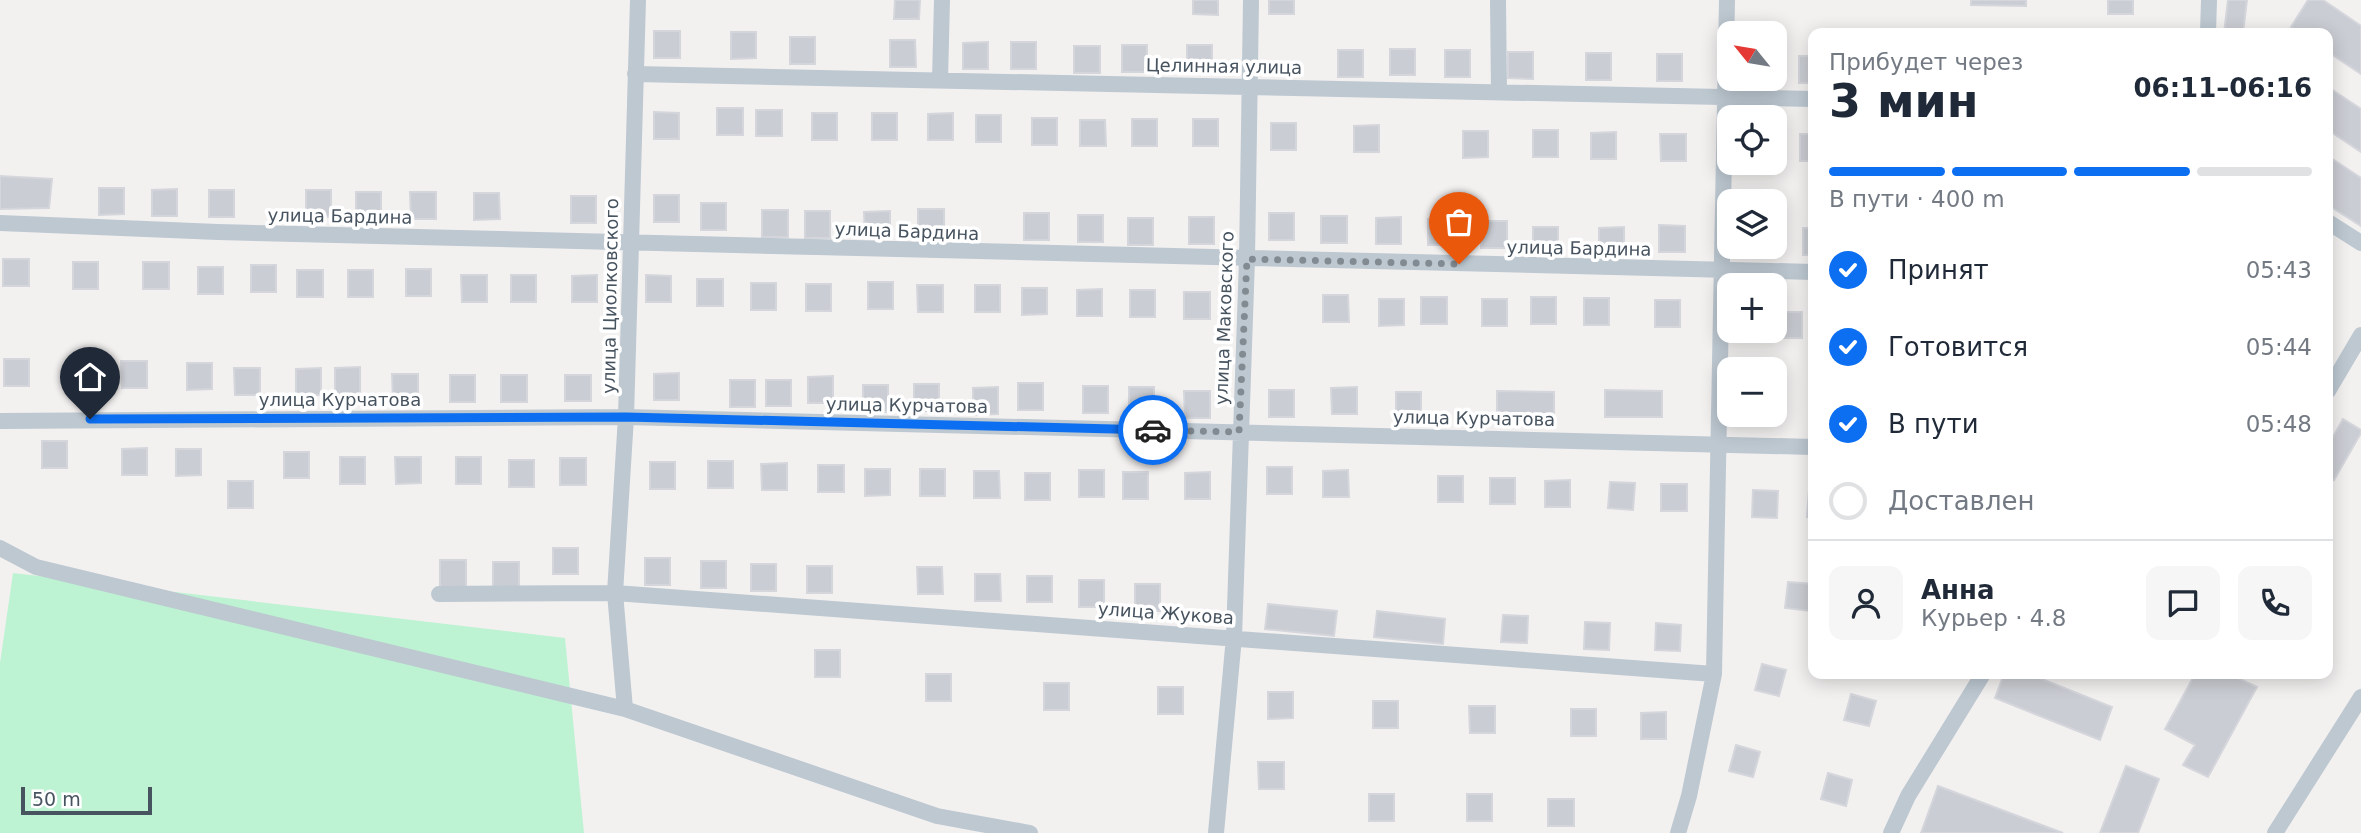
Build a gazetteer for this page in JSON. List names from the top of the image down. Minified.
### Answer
{"streets":{"street":["Целинная улица","улица Бардина","улица Циолковского","улица Маковского","улица Курчатова","улица Жукова"]},"crossings":[["Целинная улица","улица Циолковского"],["Целинная улица","улица Маковского"],["улица Бардина","улица Циолковского"],["улица Бардина","улица Маковского"],["улица Циолковского","улица Курчатова"],["улица Циолковского","улица Жукова"],["улица Маковского","улица Курчатова"],["улица Маковского","улица Жукова"]],"scale_bar":"50 m","north":"top left","page":{"map_buttons":["+","−"],"heading":["3 мин","Прибудет через","06:11–06:16"],"panel":["Анна","Курьер · 4.8"],"bar":"В пути · 400 m","list":[["Принят","05:43"],["Готовится","05:44"],["В пути","05:48"],"Доставлен"],"scale":"50 m"}}
